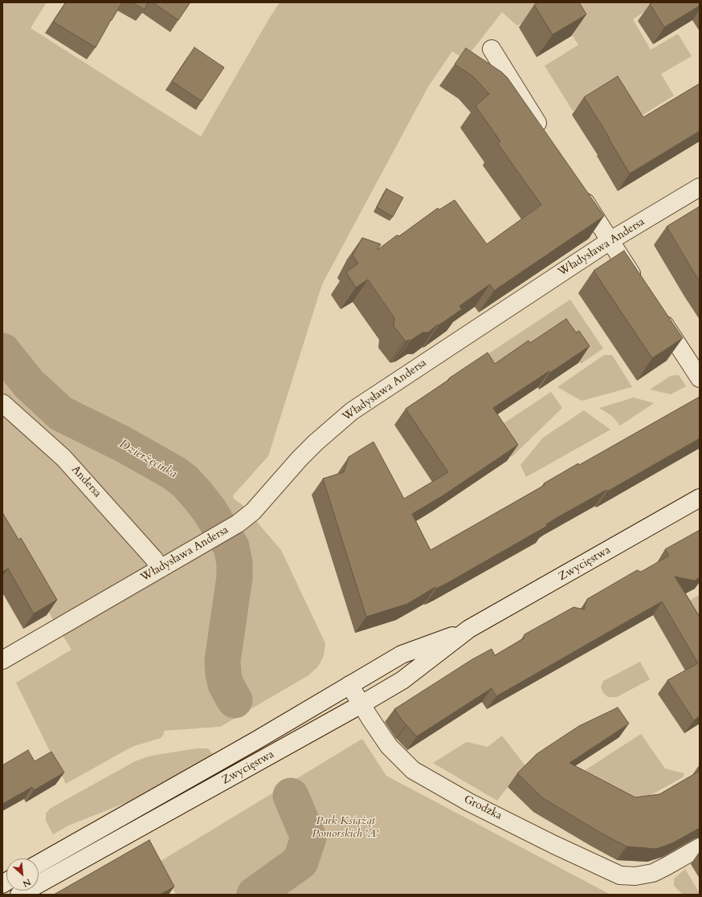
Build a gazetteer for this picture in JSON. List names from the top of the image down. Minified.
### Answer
{"streets":{"street":["Władysława Andersa","Andersa","Zwycięstwa","Grodzka"]},"crossings":[["Władysława Andersa","Andersa"],["Zwycięstwa","Grodzka"]],"water":["Dzierżęcinka"],"parks":["Park Książąt Pomorskich 'A'"],"north":"bottom right"}
